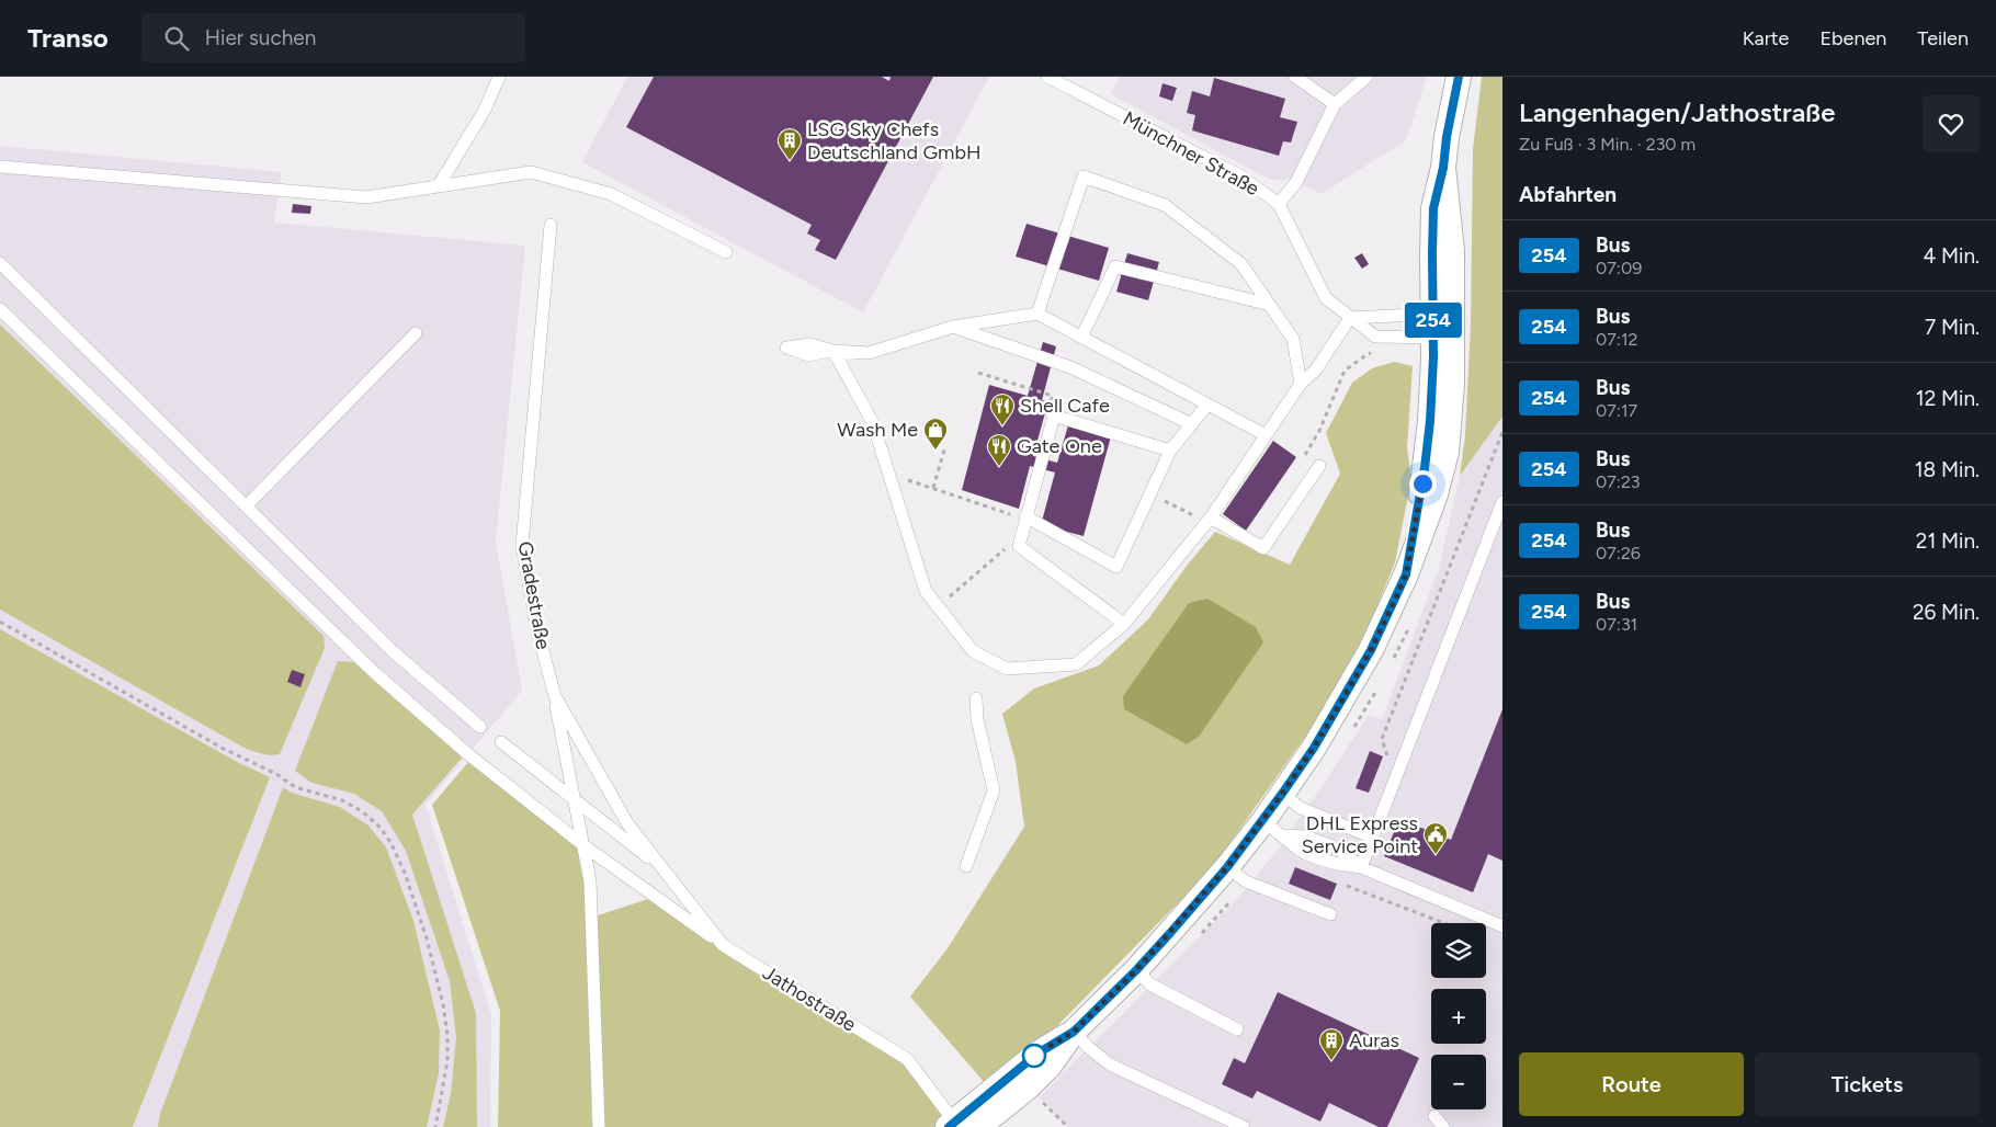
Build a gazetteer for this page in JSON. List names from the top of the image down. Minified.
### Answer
{"streets":{"lane":["Münchner Straße","Gradestraße","Jathostraße"]},"crossings":[["Gradestraße","Jathostraße"]],"places":{"building":["LSG Sky Chefs Deutschland GmbH","Auras"],"restaurant":["Shell Cafe","Gate One"],"shop":["Wash Me"],"public building":["DHL Express Service Point"]},"lines":["bus line 254"],"page":{"header":"Transo","search":"Hier suchen","nav":["Karte","Ebenen","Teilen"],"on_map":"254","heading":[["Langenhagen/Jathostraße","Zu Fuß · 3 Min. · 230 m"],"Abfahrten"],"list":[{"mark":"254","name":"Bus","note":"07:09","value":"4 Min."},{"mark":"254","name":"Bus","note":"07:12","value":"7 Min."},{"mark":"254","name":"Bus","note":"07:17","value":"12 Min."},{"mark":"254","name":"Bus","note":"07:23","value":"18 Min."},{"mark":"254","name":"Bus","note":"07:26","value":"21 Min."},{"mark":"254","name":"Bus","note":"07:31","value":"26 Min."}],"map_buttons":["+","−"],"buttons":["Route","Tickets"]}}
